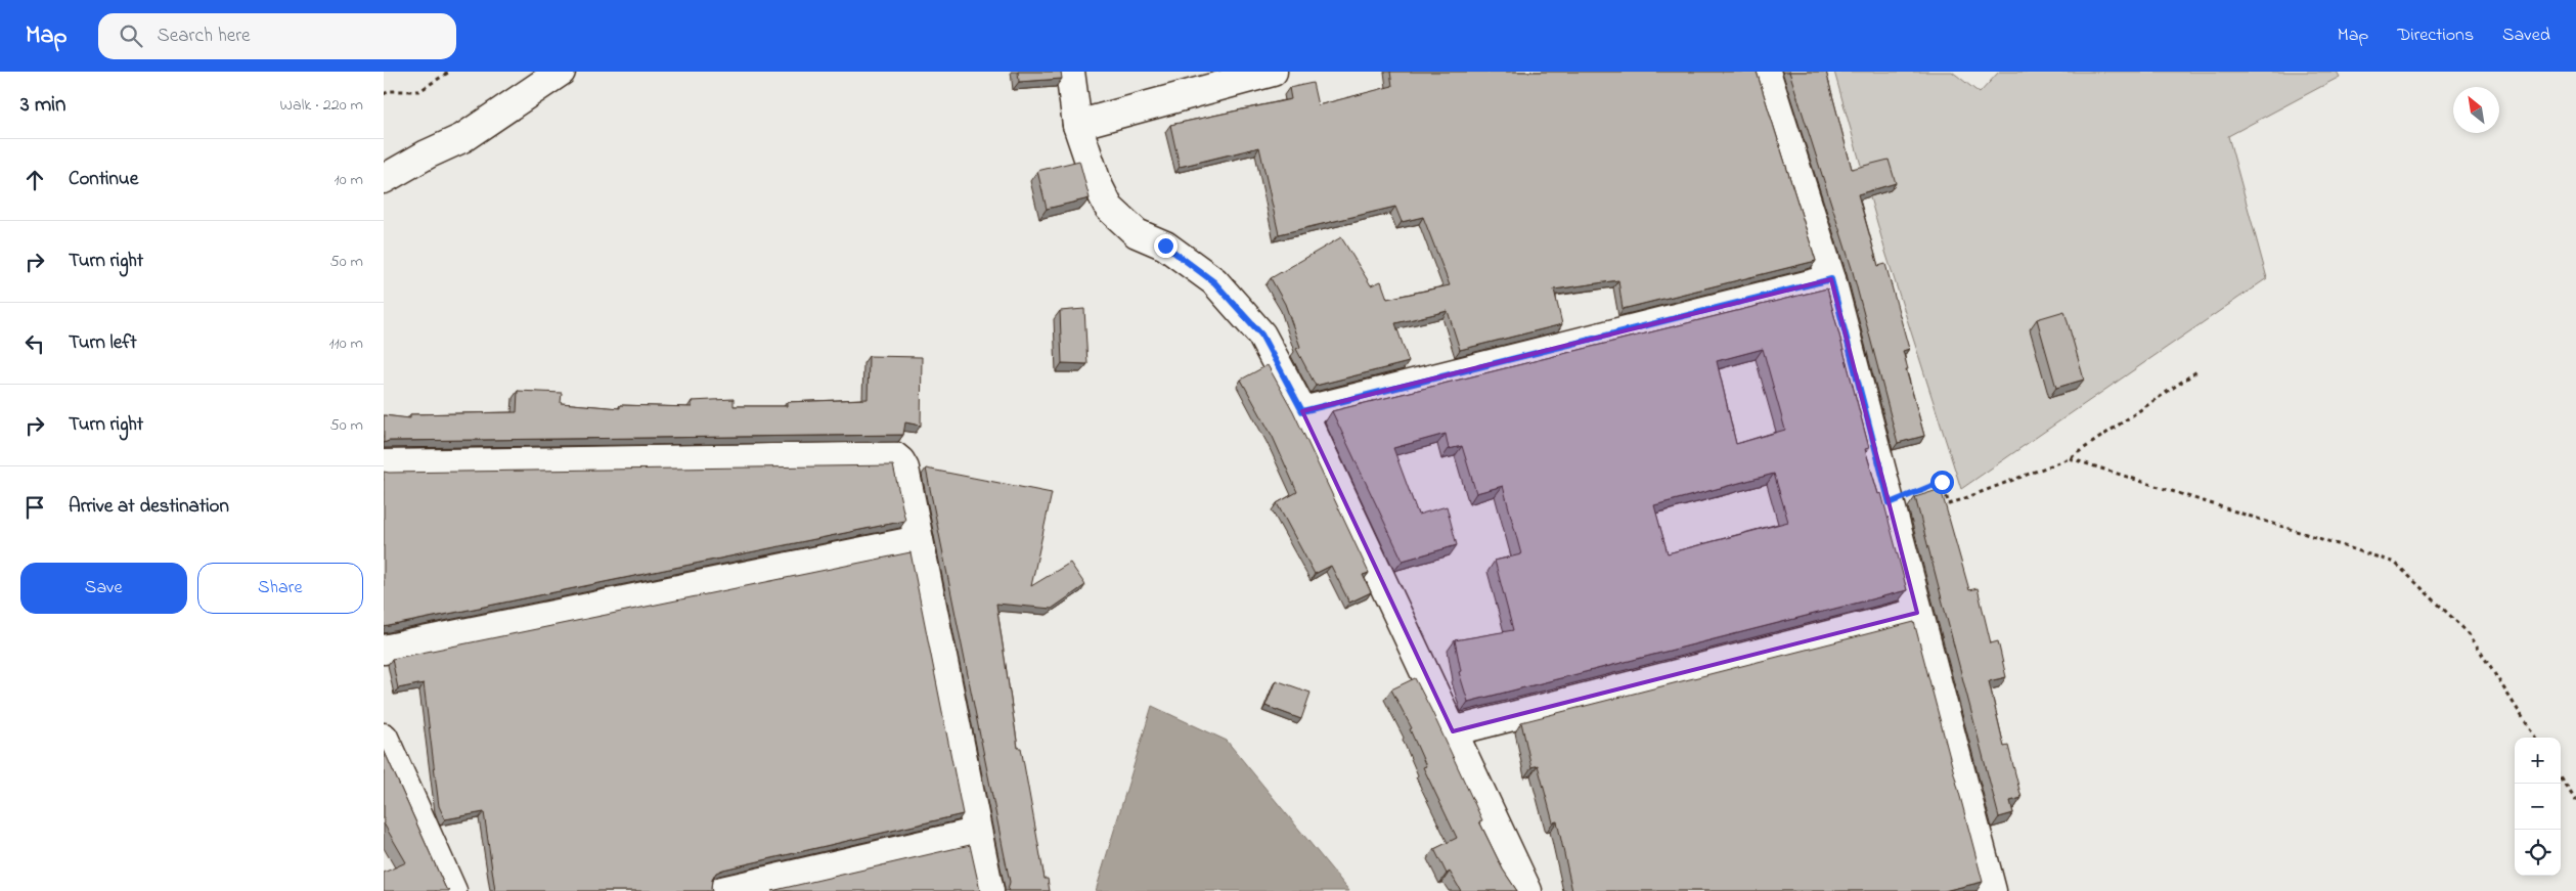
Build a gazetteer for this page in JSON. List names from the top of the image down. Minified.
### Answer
{"north":"top left","page":{"header":"Map","search":"Search here","nav":["Map","Directions","Saved"],"heading":["3 min","Walk · 220 m"],"list":[["Continue","10 m"],["Turn right","50 m"],["Turn left","110 m"],["Turn right","50 m"],"Arrive at destination"],"buttons":["Save","Share"],"map_buttons":["+","−"]}}
